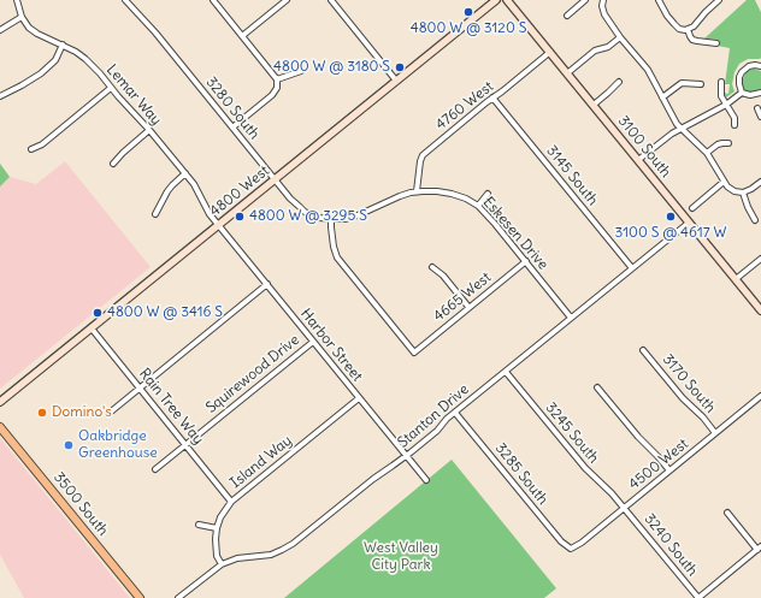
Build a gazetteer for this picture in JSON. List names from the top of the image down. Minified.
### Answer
{"streets":{"main road":["3100 South","4800 West","3500 South"],"street":["Lemar Way","4760 West","3280 South","3145 South","Eskesen Drive","4665 West","Harbor Street","Squirewood Drive","3170 South","Rain Tree Way","Stanton Drive","3245 South","Island Way","4500 West","3285 South","3240 South"]},"crossings":[["Lemar Way","4800 West"],["Lemar Way","Harbor Street"],["4760 West","3100 South"],["4760 West","3145 South"],["4760 West","Eskesen Drive"],["3280 South","4800 West"],["3280 South","Eskesen Drive"],["3100 South","Stanton Drive"],["3145 South","Stanton Drive"],["4800 West","Eskesen Drive"],["4800 West","Harbor Street"],["4800 West","Rain Tree Way"],["Eskesen Drive","4665 West"],["Eskesen Drive","Stanton Drive"],["Harbor Street","Squirewood Drive"],["Harbor Street","Stanton Drive"],["Harbor Street","Island Way"],["Squirewood Drive","Rain Tree Way"],["3170 South","4500 West"],["Rain Tree Way","Island Way"],["Stanton Drive","3245 South"],["Stanton Drive","Island Way"],["Stanton Drive","3285 South"],["3245 South","4500 West"],["3245 South","3240 South"],["4500 West","3285 South"],["4500 West","3240 South"]],"parks":["West Valley City Park"],"places":["4800 W @ 3120 S","4800 W @ 3180 S","4800 W @ 3295 S","3100 S @ 4617 W","4800 W @ 3416 S","Domino's","Oakbridge Greenhouse"]}
